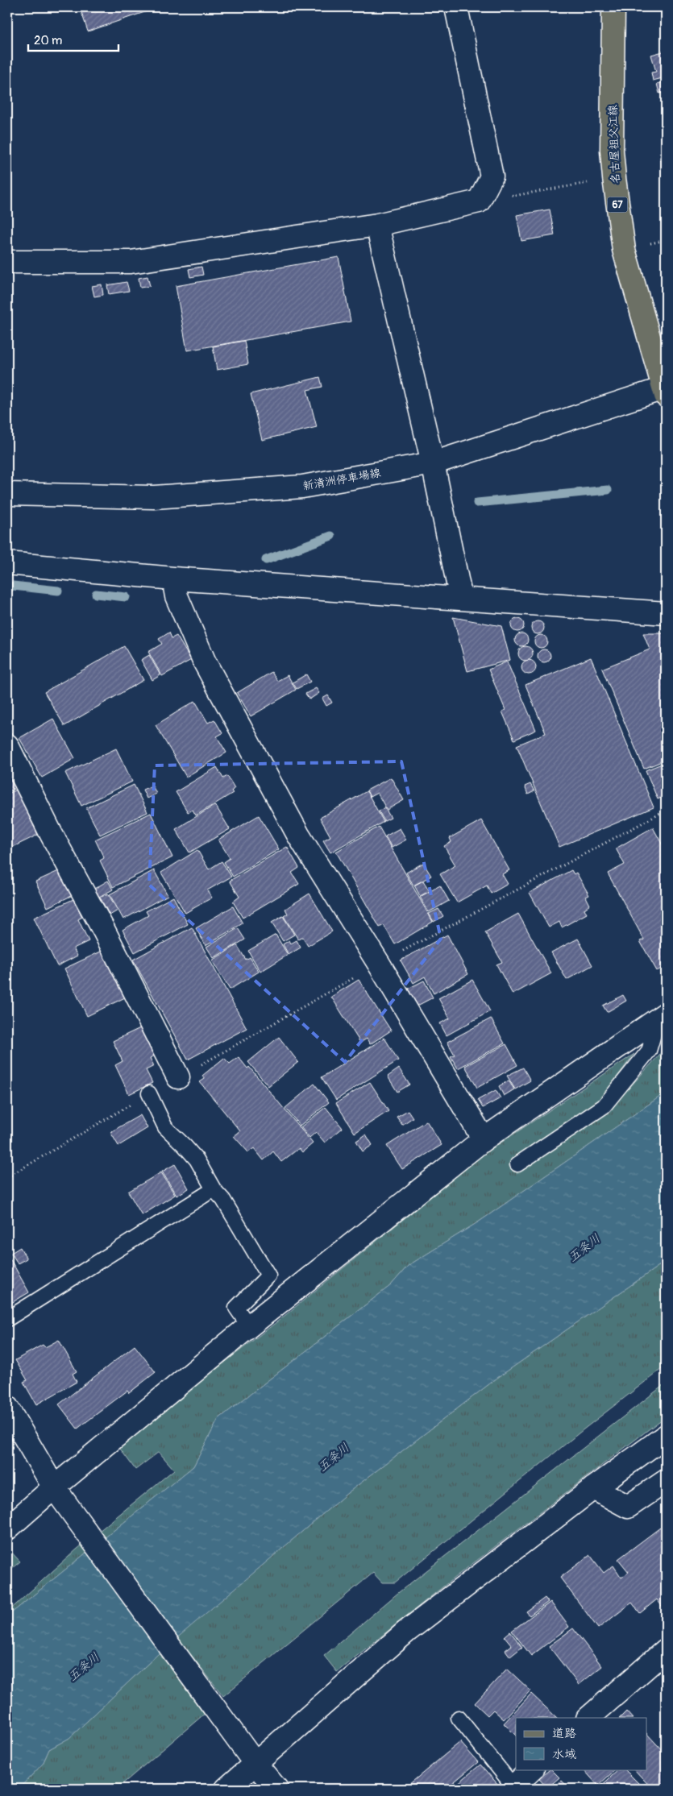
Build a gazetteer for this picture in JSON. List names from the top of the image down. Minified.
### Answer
{"streets":{"main road":["名古屋祖父江線","67"],"street":["新清洲停車場線"]},"crossings":[["名古屋祖父江線","新清洲停車場線"]],"water":["五条川"],"legend":["道路","水域"],"scale_bar":"20 m"}
